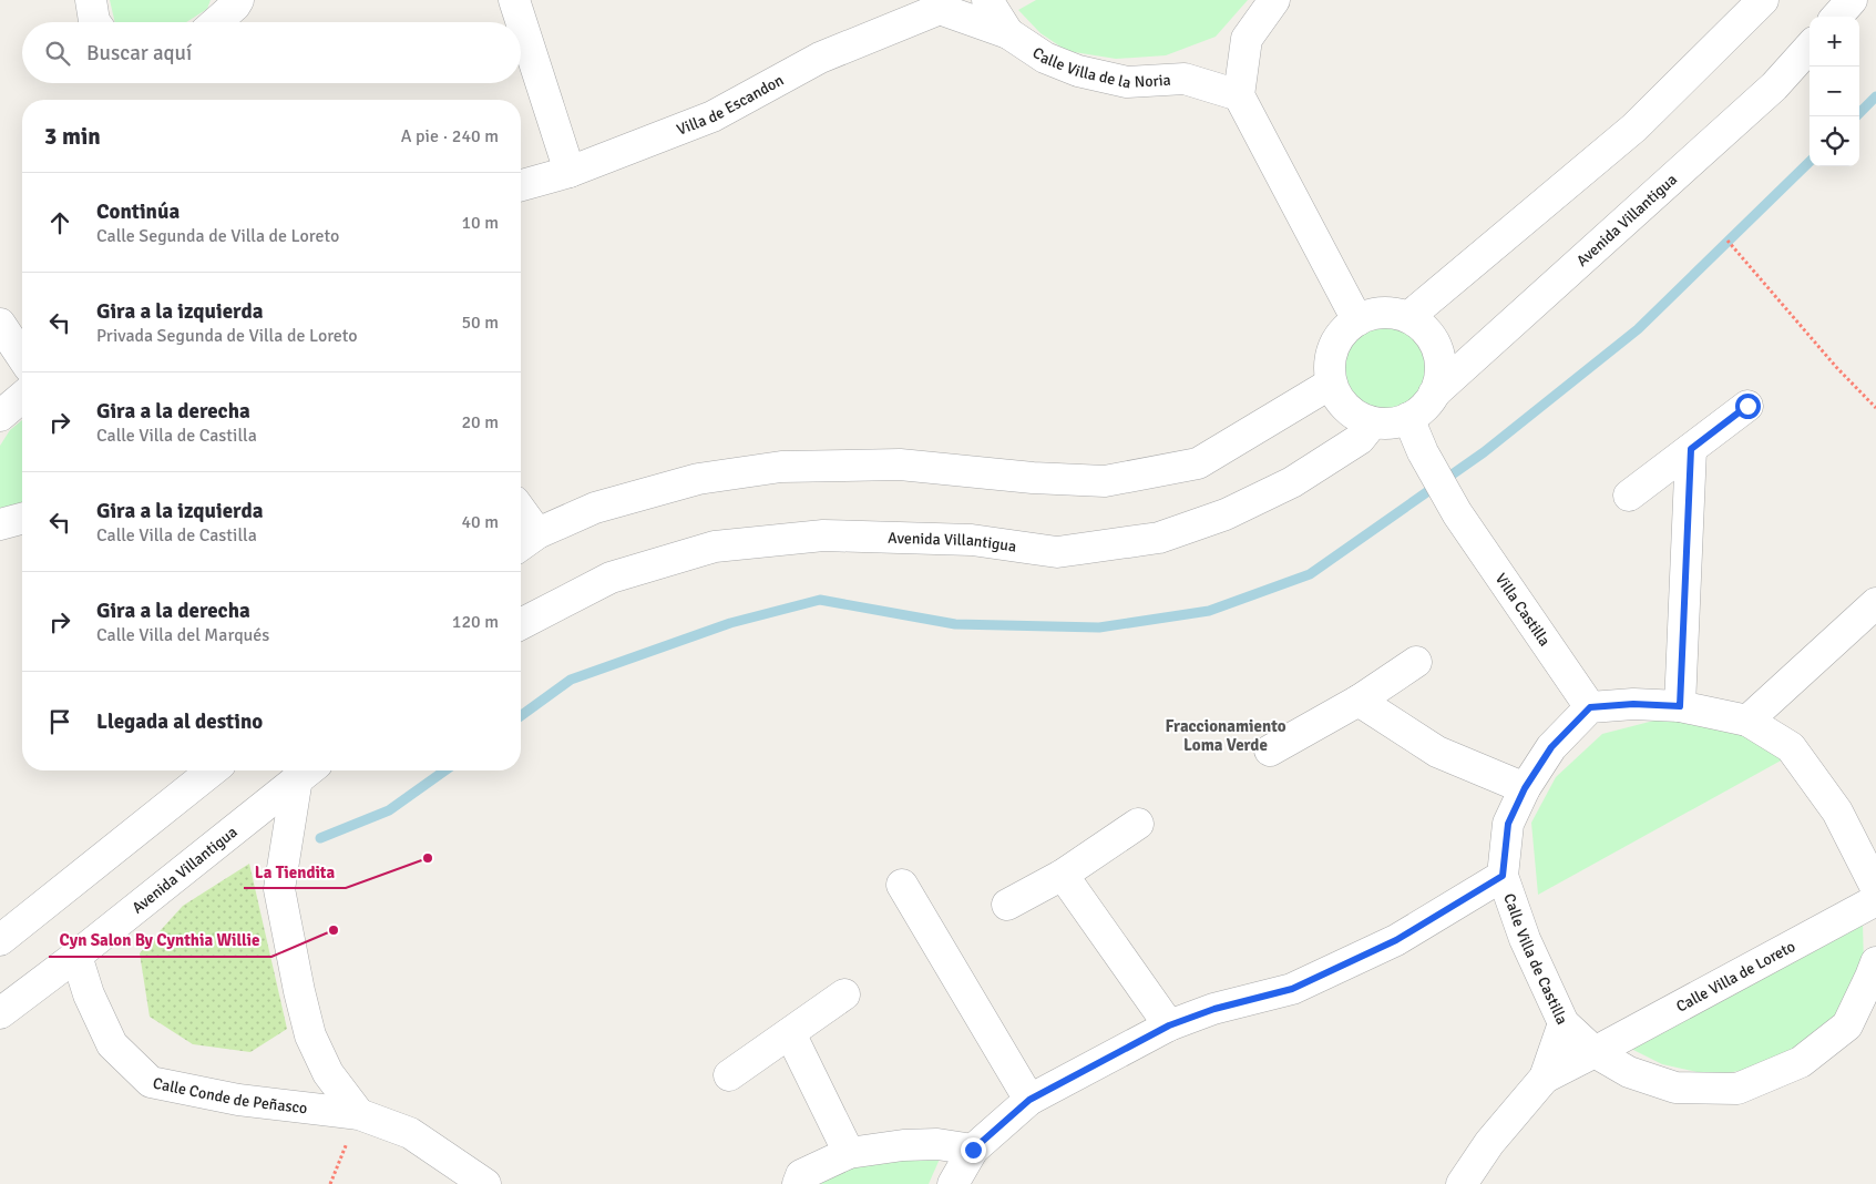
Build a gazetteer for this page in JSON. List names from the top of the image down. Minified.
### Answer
{"streets":{"street":["Calle Villa de la Noria","Villa de Escandon","Avenida Villantigua","Villa Castilla","Calle Villa de Castilla","Calle Villa de Loreto","Calle Conde de Peñasco"]},"crossings":[["Calle Villa de la Noria","Villa de Escandon"],["Avenida Villantigua","Villa Castilla"],["Avenida Villantigua","Calle Conde de Peñasco"],["Villa Castilla","Calle Villa de Castilla"],["Calle Villa de Castilla","Calle Villa de Loreto"]],"districts":["Fraccionamiento Loma Verde"],"places":["La Tiendita","Cyn Salon By Cynthia Willie"],"page":{"map_buttons":["+","−"],"search":"Buscar aquí","heading":["3 min","A pie · 240 m"],"list":[["Continúa","Calle Segunda de Villa de Loreto","10 m"],["Gira a la izquierda","Privada Segunda de Villa de Loreto","50 m"],["Gira a la derecha","Calle Villa de Castilla","20 m"],["Gira a la izquierda","Calle Villa de Castilla","40 m"],["Gira a la derecha","Calle Villa del Marqués","120 m"],"Llegada al destino"]}}
